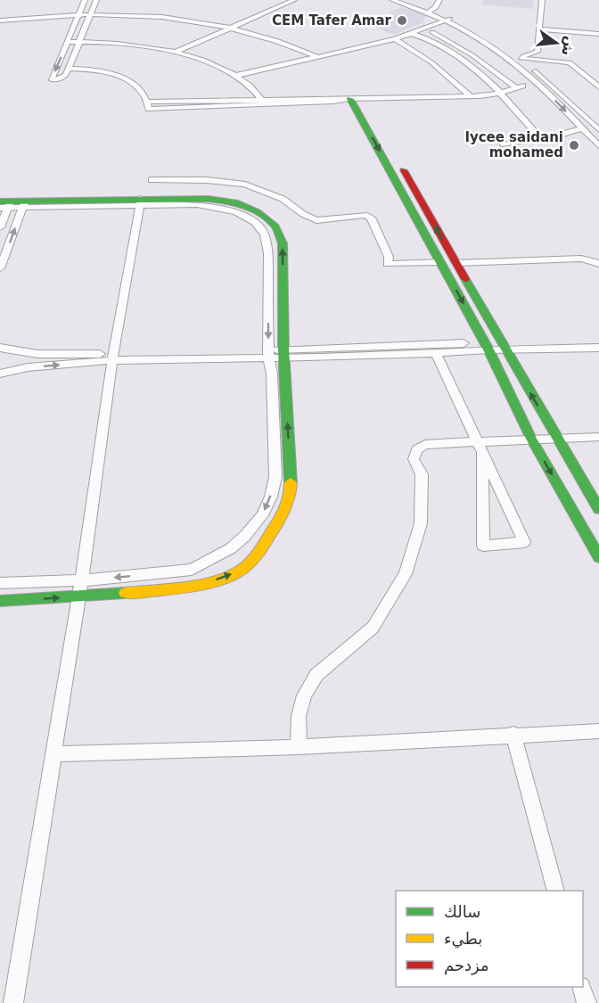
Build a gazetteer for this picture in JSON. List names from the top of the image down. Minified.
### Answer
{"places":["CEM Tafer Amar","lycee saidani mohamed"],"legend":["سالك","بطيء","مزدحم"],"north":"right"}
